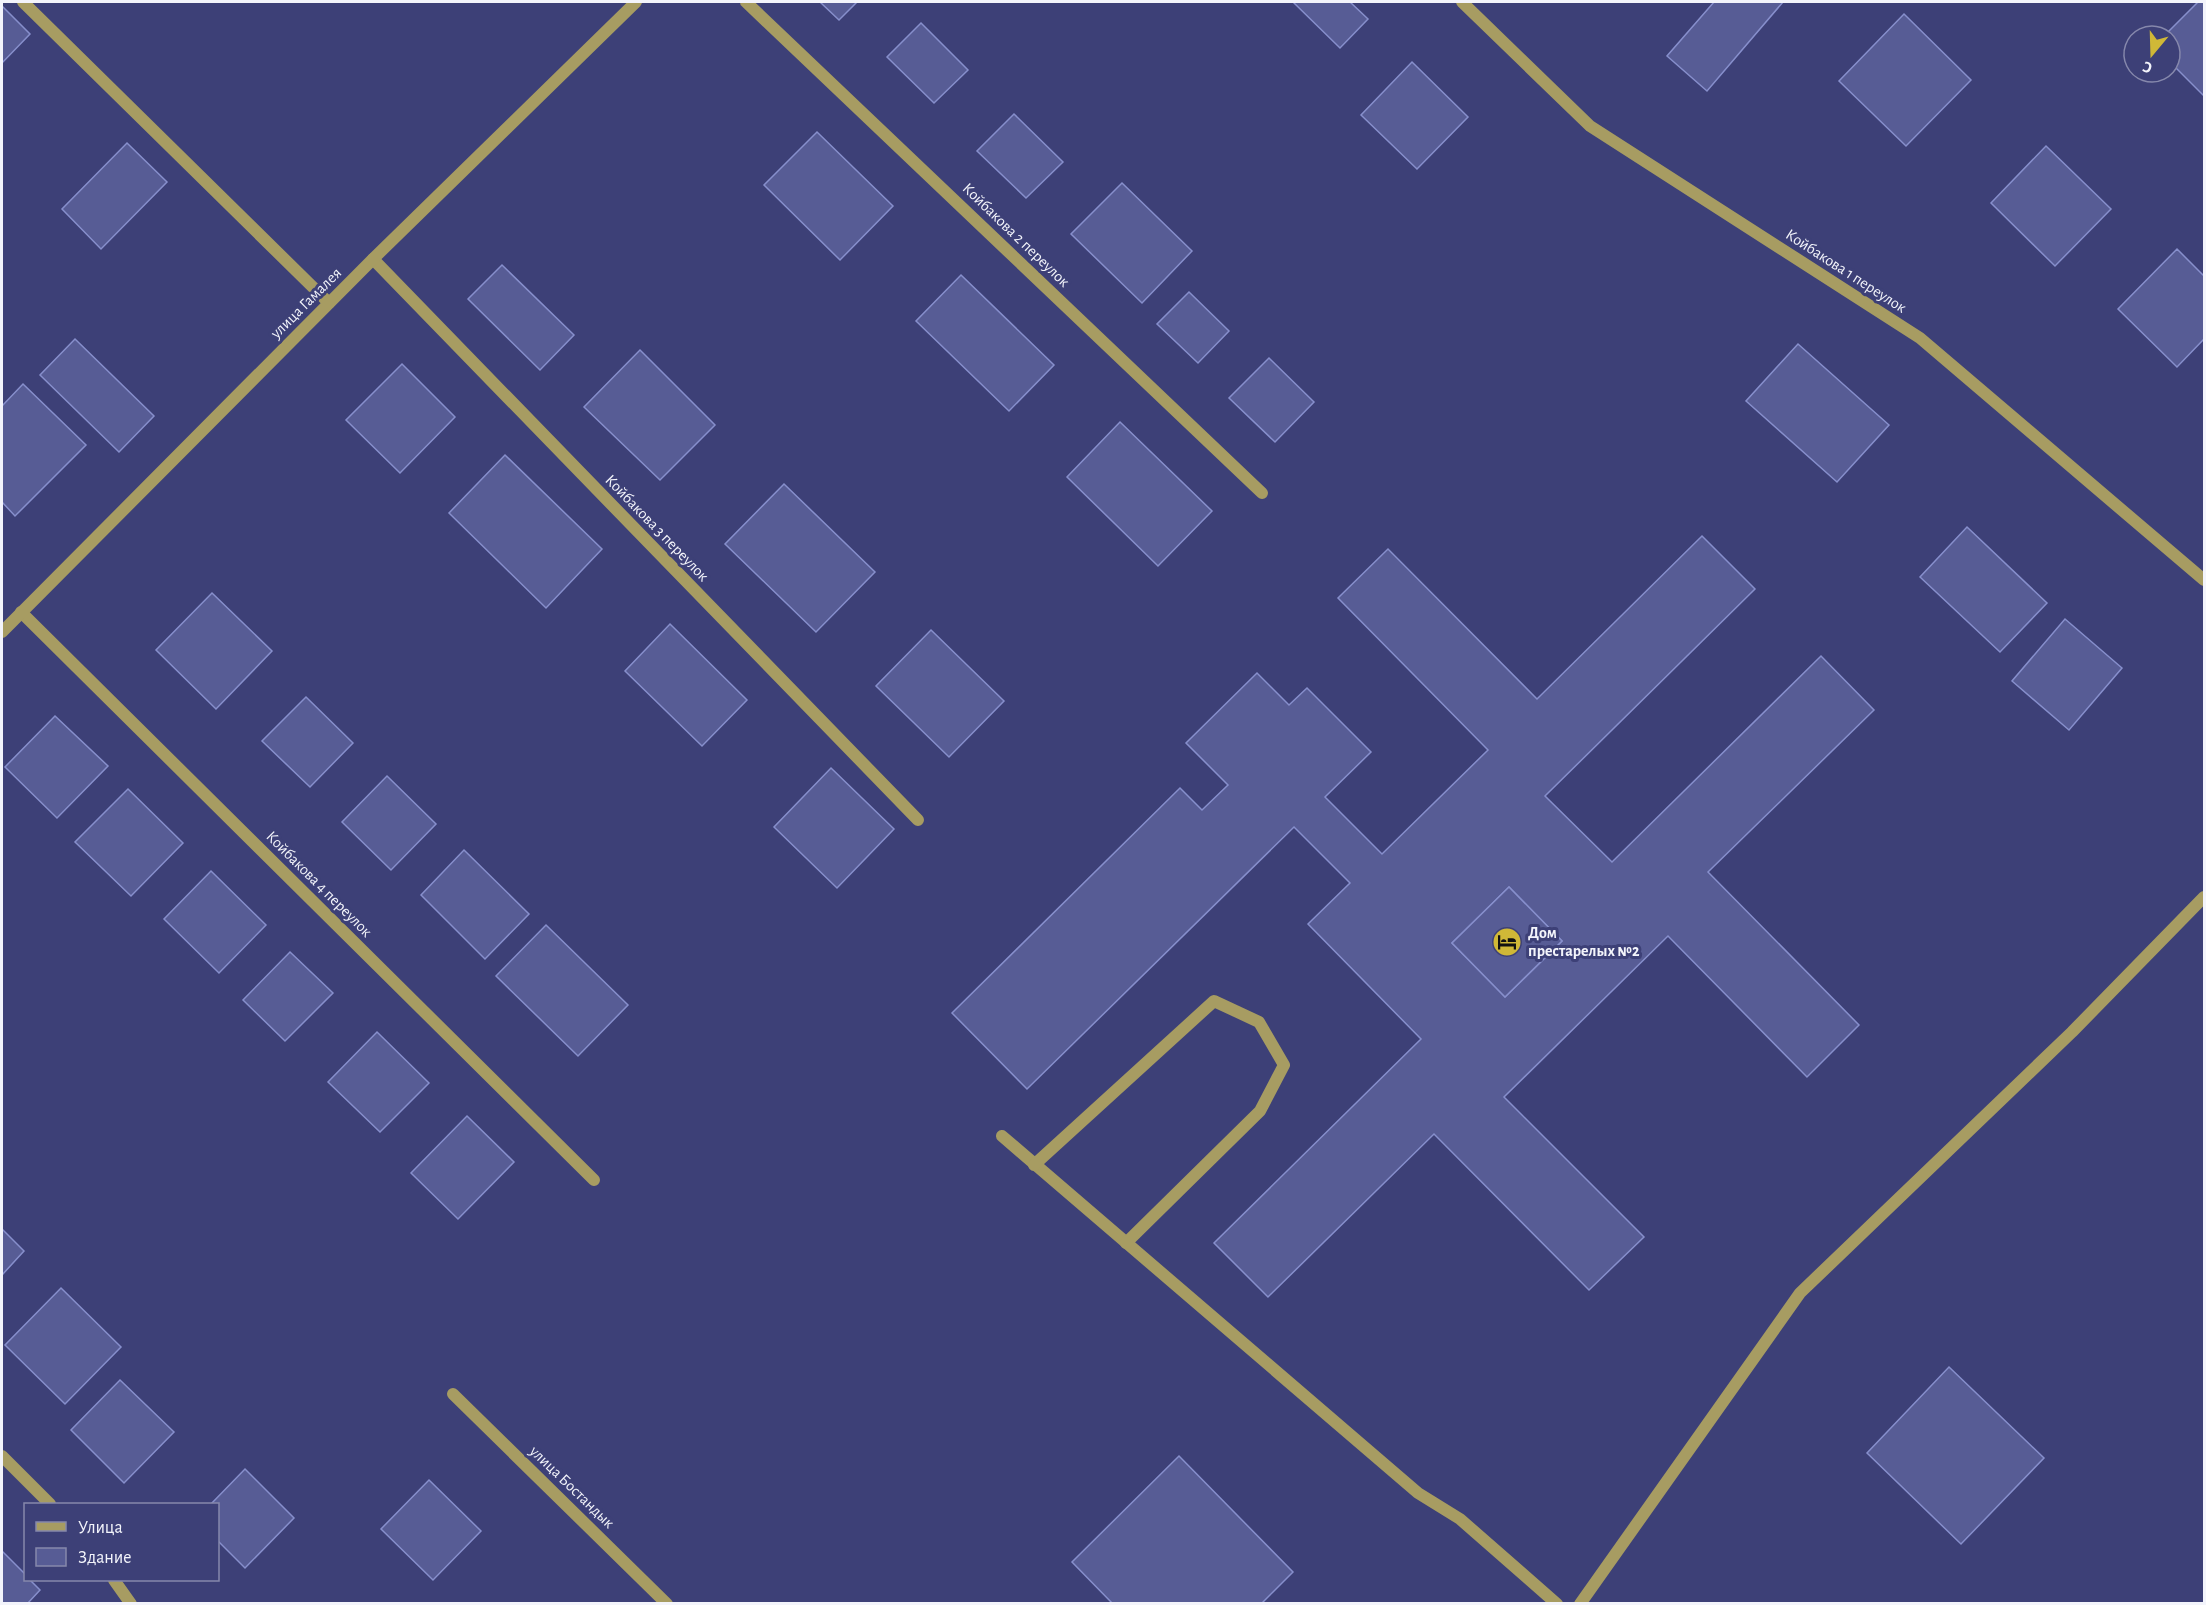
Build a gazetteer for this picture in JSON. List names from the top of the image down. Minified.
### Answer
{"streets":{"street":["Койбакова 2 переулок","Койбакова 1 переулок","улица Гамалея","Койбакова 3 переулок","Койбакова 4 переулок","улица Бостандык"]},"crossings":[["улица Гамалея","Койбакова 3 переулок"],["улица Гамалея","Койбакова 4 переулок"]],"places":{"hotel":["Дом престарелых №2"]},"legend":["Улица","Здание"],"north":"bottom"}
